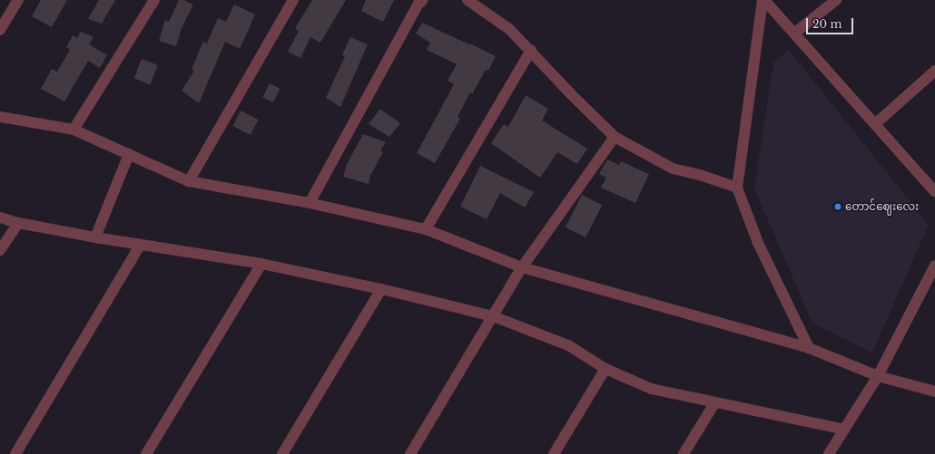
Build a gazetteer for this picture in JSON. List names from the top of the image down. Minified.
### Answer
{"places":["တောင်ဈေးလေး"],"scale_bar":"20 m"}
